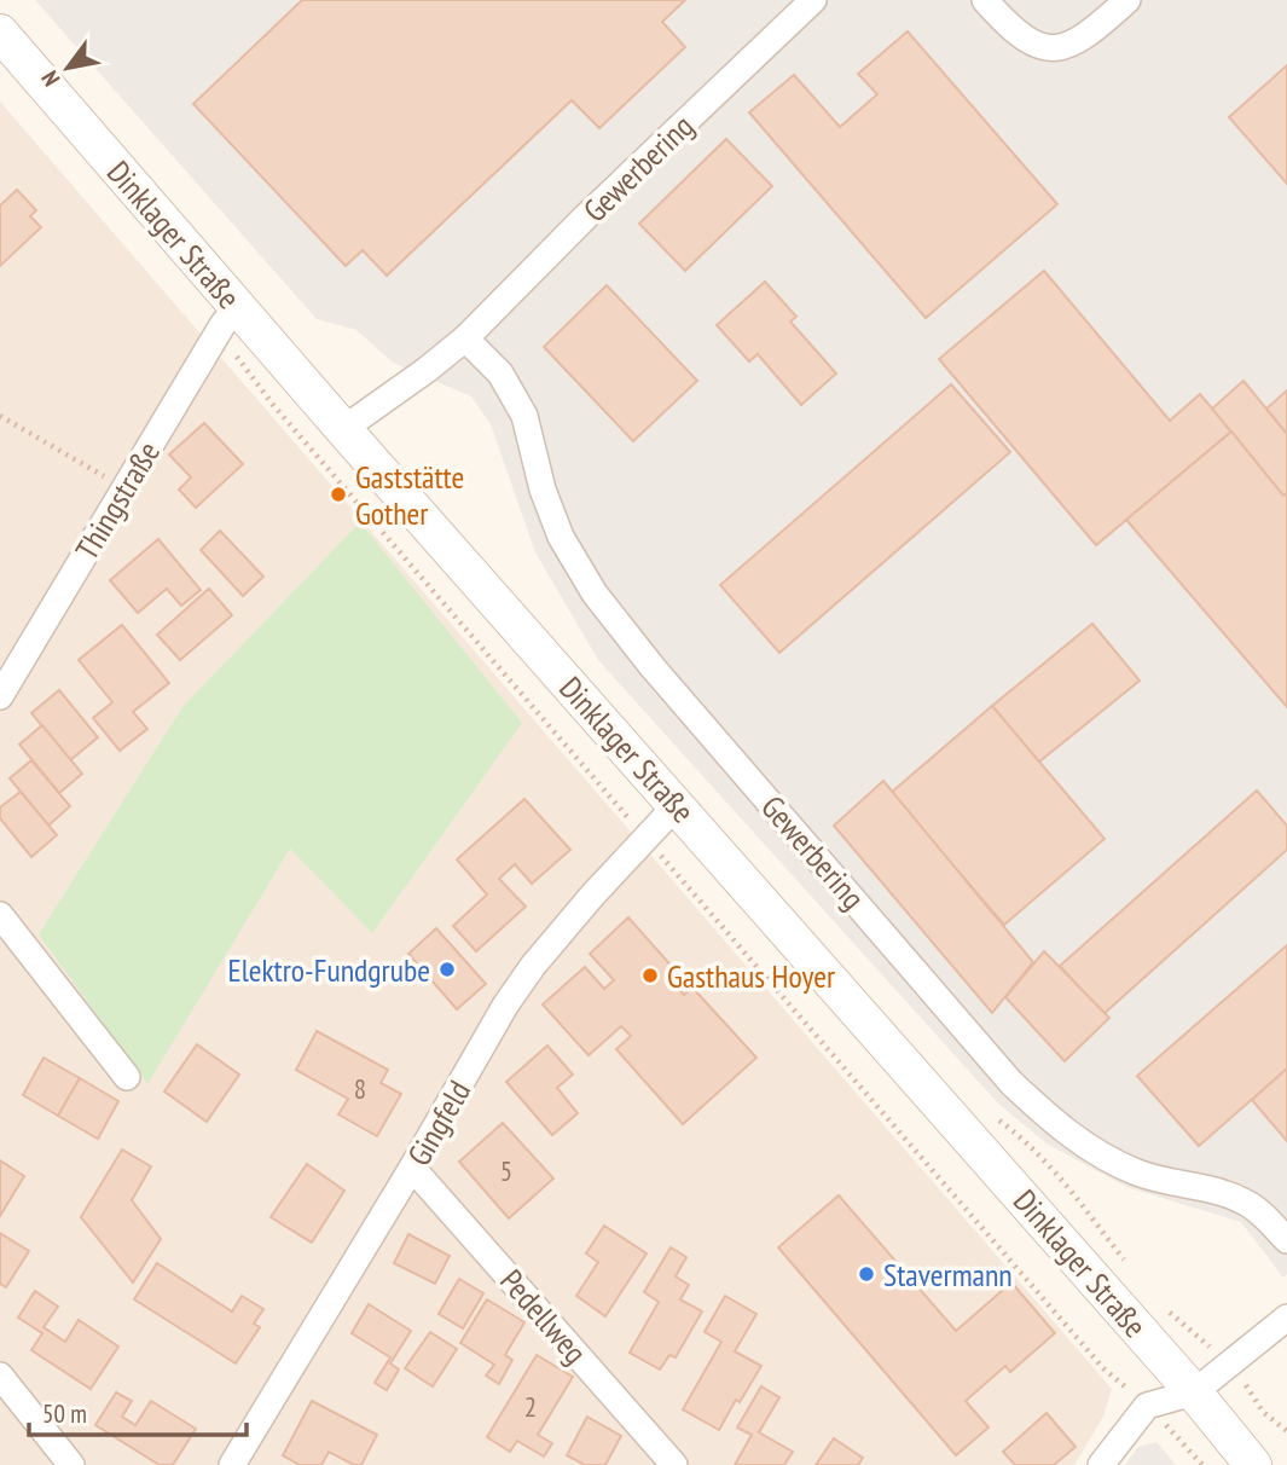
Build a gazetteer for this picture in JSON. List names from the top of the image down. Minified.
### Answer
{"streets":{"main road":["Dinklager Straße"],"street":["Gewerbering","Thingstraße","Gingfeld","Pedellweg"]},"crossings":[["Gewerbering","Dinklager Straße"],["Dinklager Straße","Thingstraße"],["Dinklager Straße","Gingfeld"],["Gingfeld","Pedellweg"]],"places":["Gaststätte Gother","Elektro-Fundgrube","Gasthaus Hoyer","Stavermann"],"house_numbers":["8","5","2"],"scale_bar":"50 m","north":"bottom left"}
